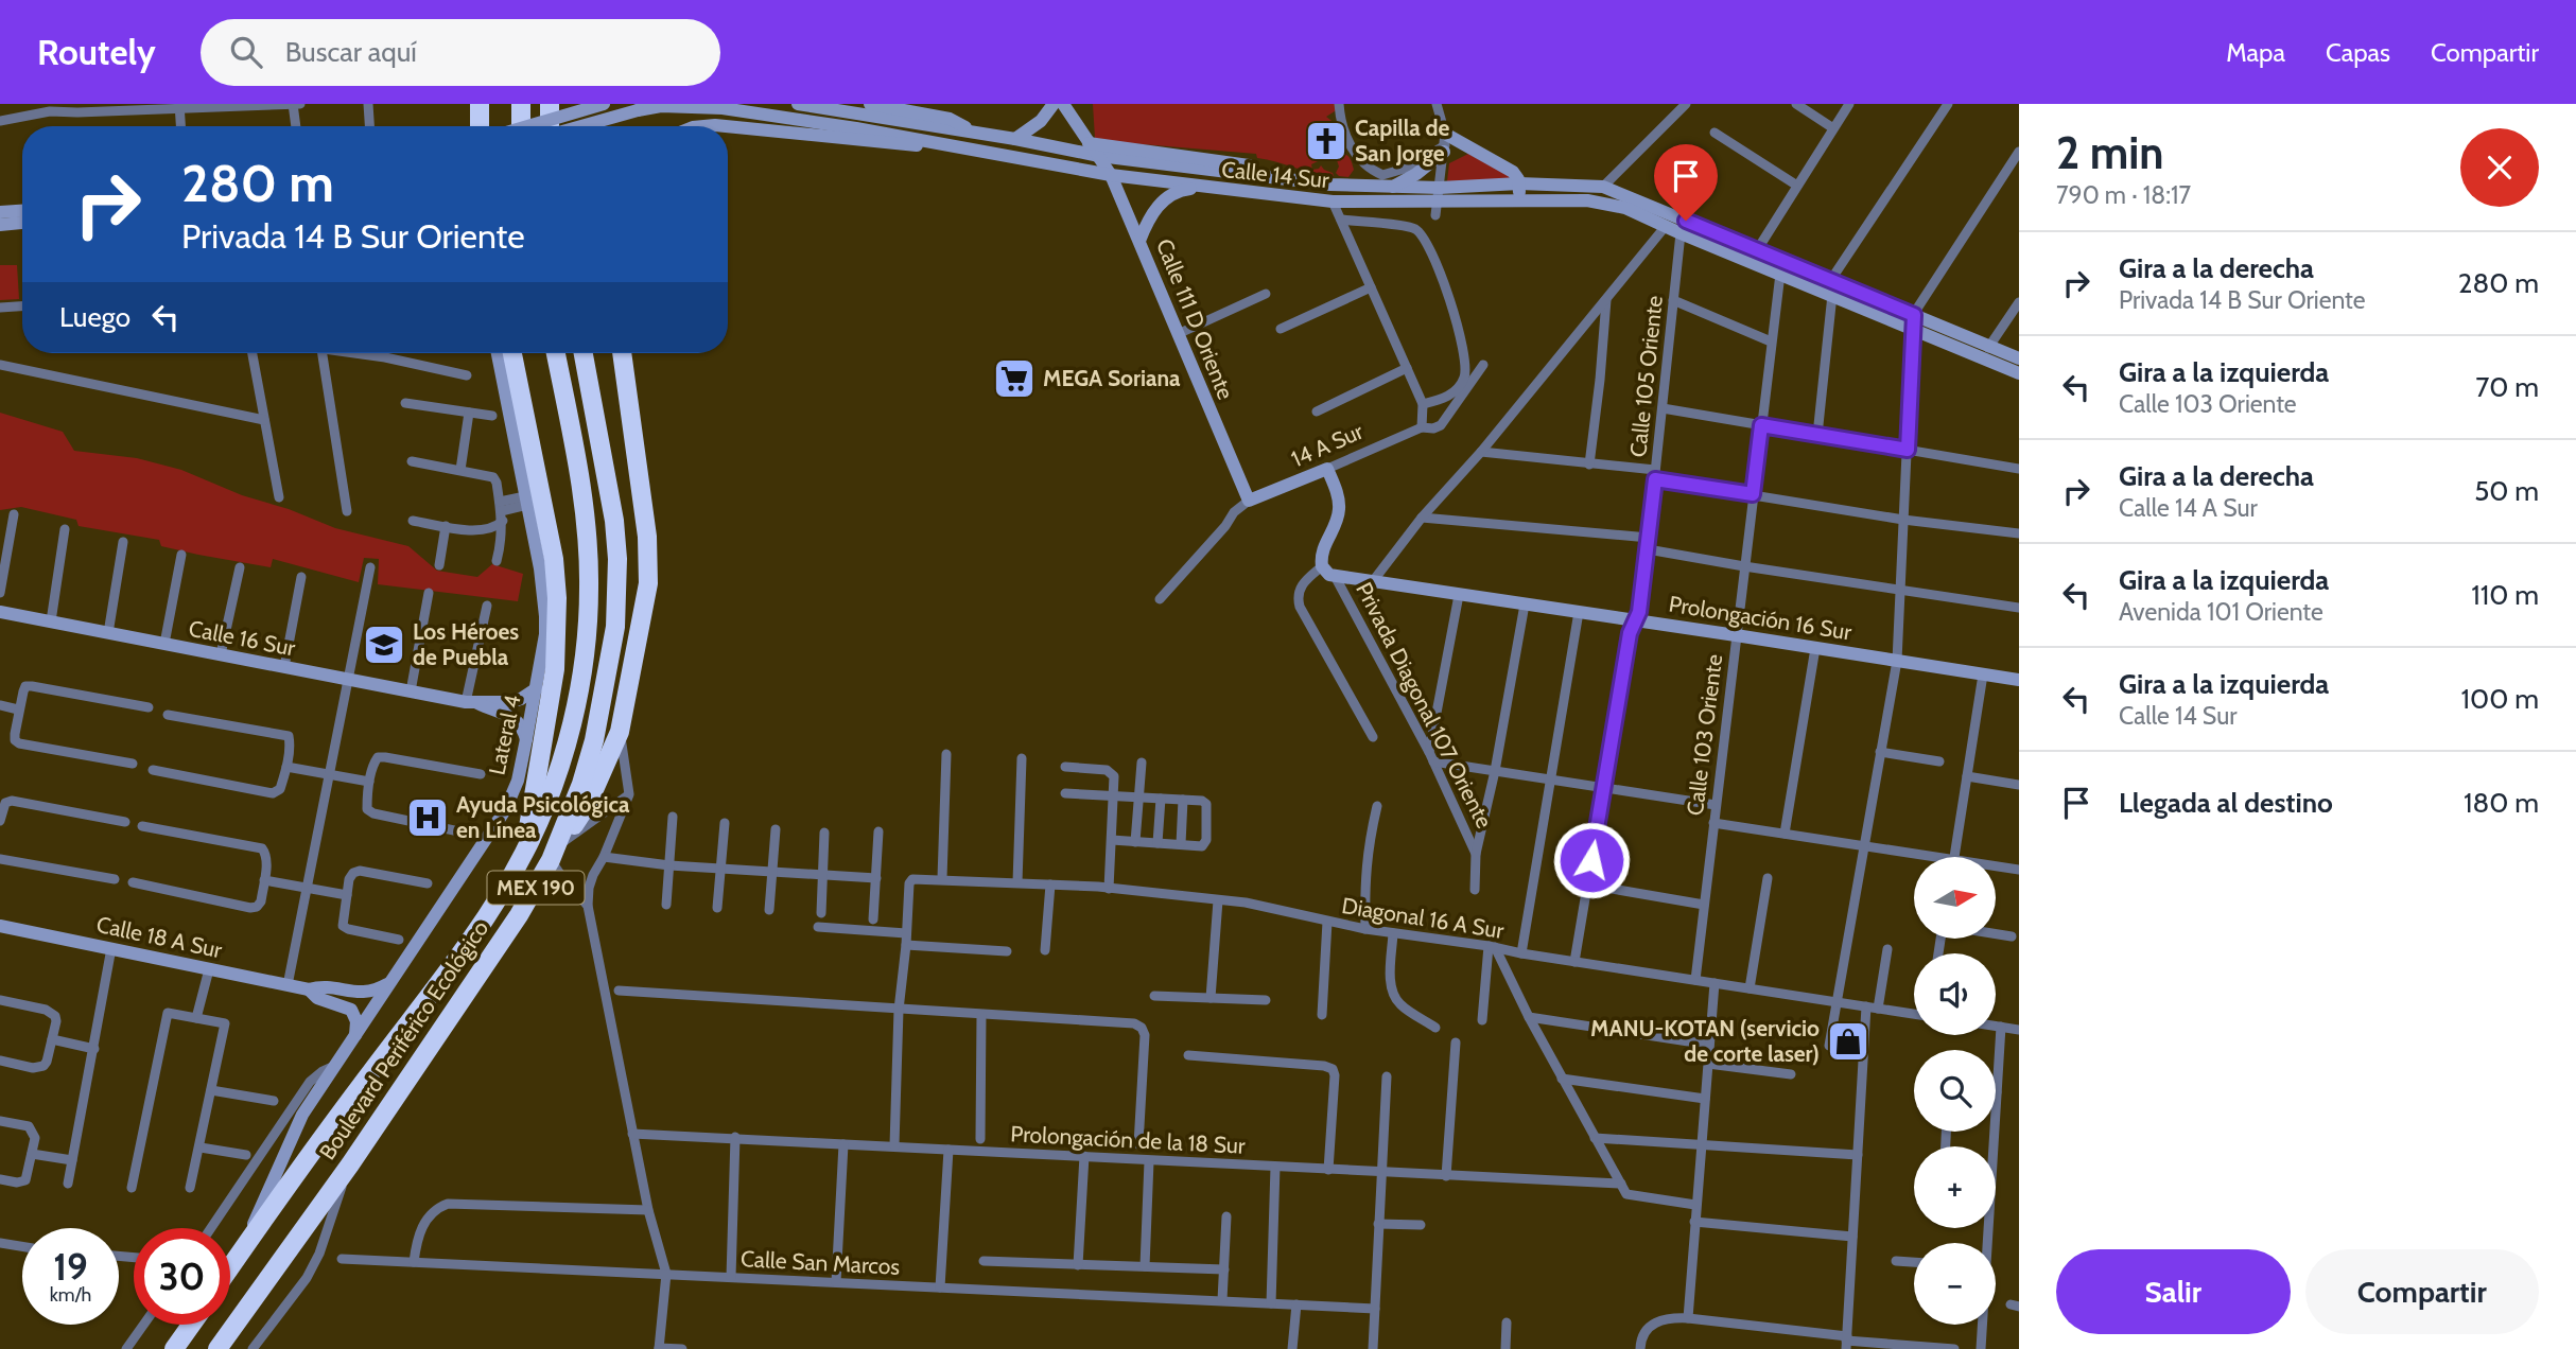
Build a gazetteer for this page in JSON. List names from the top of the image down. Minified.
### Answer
{"streets":{"highway":["MEX 190","Boulevard Periférico Ecológico"],"main road":["Calle 14 Sur","Calle 111 D Oriente","14 A Sur","Prolongación 16 Sur","Calle 16 Sur","Lateral 4","Calle 18 A Sur"],"street":["Calle 105 Oriente","Privada Diagonal 107 Oriente","Calle 103 Oriente","Diagonal 16 A Sur","Prolongación de la 18 Sur","Calle San Marcos"]},"crossings":[["Calle 14 Sur","Calle 111 D Oriente"],["Calle 14 Sur","Calle 105 Oriente"],["Calle 14 Sur","Calle 103 Oriente"],["Calle 111 D Oriente","14 A Sur"],["Calle 105 Oriente","Prolongación 16 Sur"],["Calle 105 Oriente","Diagonal 16 A Sur"],["Prolongación 16 Sur","Privada Diagonal 107 Oriente"],["Prolongación 16 Sur","Calle 103 Oriente"],["Calle 16 Sur","Lateral 4"],["Lateral 4","Calle 18 A Sur"],["Lateral 4","Boulevard Periférico Ecológico"],["Calle 103 Oriente","Diagonal 16 A Sur"]],"places":{"church":["Capilla de San Jorge"],"supermarket":["MEGA Soriana"],"school or university":["Los Héroes de Puebla"],"hospital":["Ayuda Psicológica en Línea"],"shop":["MANU-KOTAN (servicio de corte laser)"]},"north":"right","page":{"header":"Routely","search":"Buscar aquí","nav":["Mapa","Capas","Compartir"],"heading":["2 min","790 m · 18:17"],"turn":["280 m","Privada 14 B Sur Oriente"],"list":[{"name":"Gira a la derecha","note":"Privada 14 B Sur Oriente","value":"280 m"},{"name":"Gira a la izquierda","note":"Calle 103 Oriente","value":"70 m"},{"name":"Gira a la derecha","note":"Calle 14 A Sur","value":"50 m"},{"name":"Gira a la izquierda","note":"Avenida 101 Oriente","value":"110 m"},{"name":"Gira a la izquierda","note":"Calle 14 Sur","value":"100 m"},{"name":"Llegada al destino","value":"180 m"}],"then":"Luego","map_buttons":["+","−"],"speed":"19 km/h","limit":"30","buttons":["Salir","Compartir"]}}
